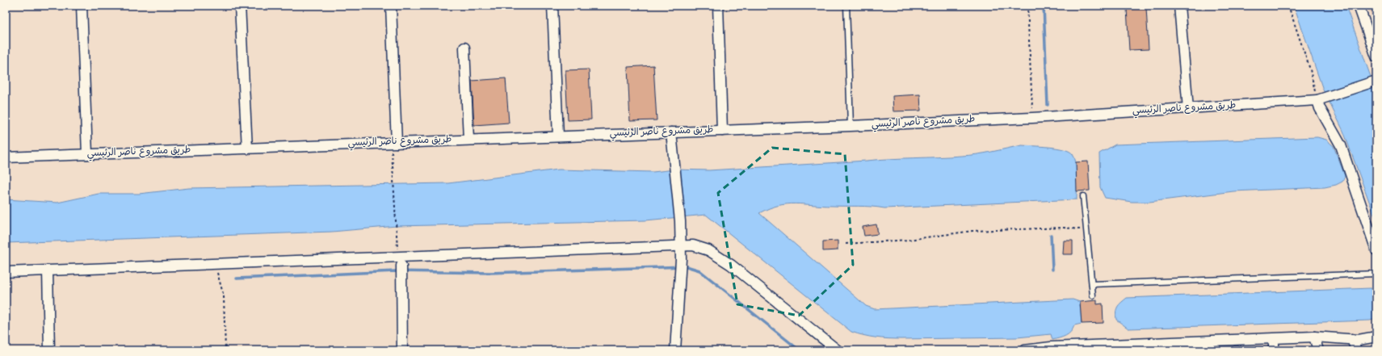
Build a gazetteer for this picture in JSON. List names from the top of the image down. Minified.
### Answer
{"streets":{"street":["طريق مشروع ناصر الرئيسي"]}}
